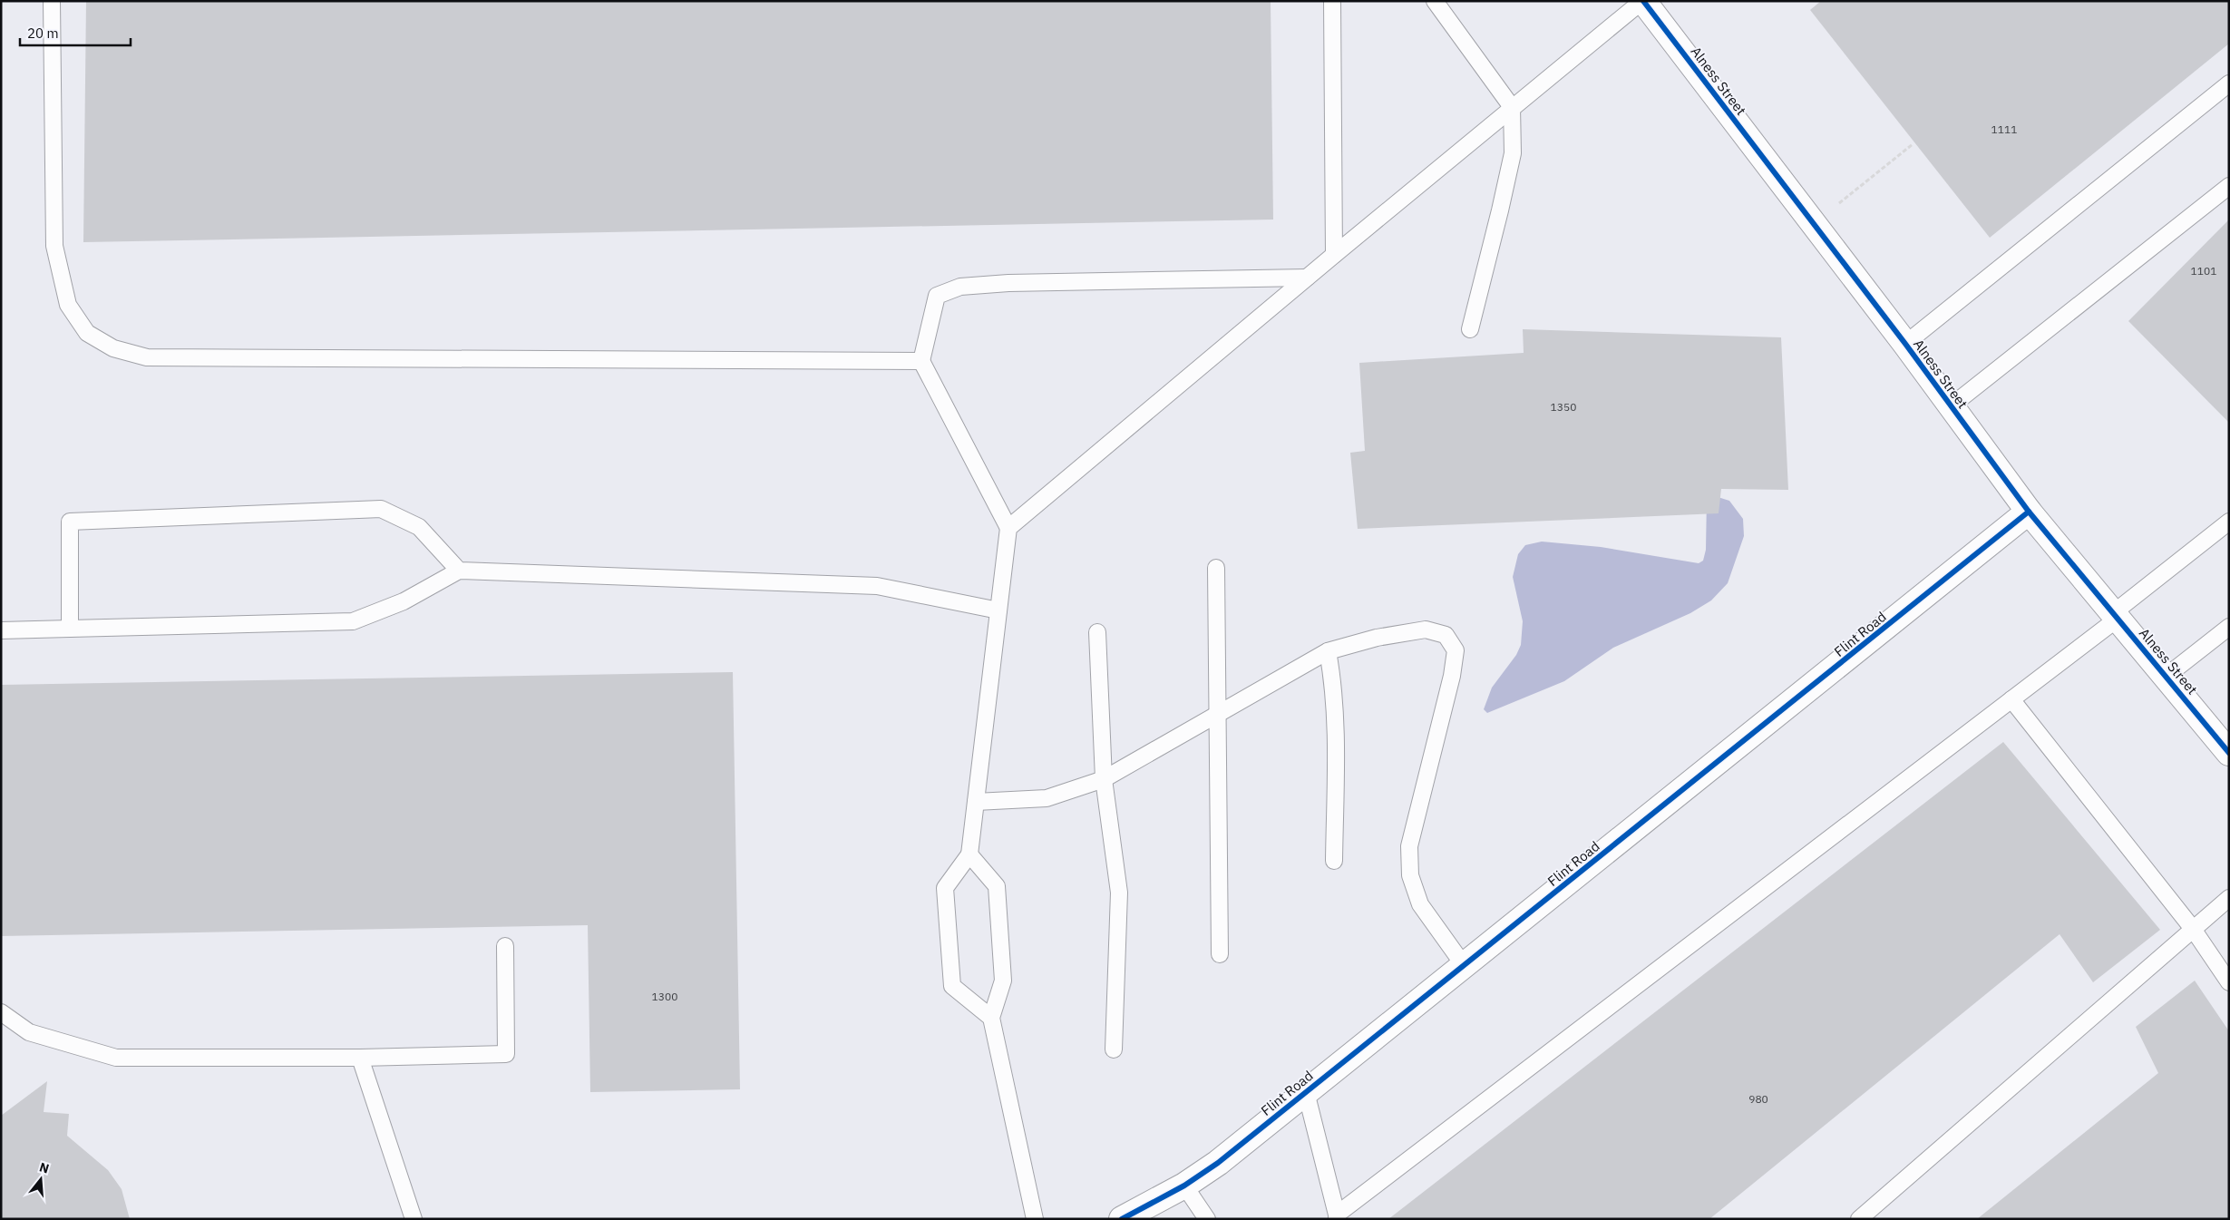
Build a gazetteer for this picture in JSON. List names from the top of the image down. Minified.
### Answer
{"streets":{"street":["Alness Street","Flint Road"]},"crossings":[["Alness Street","Flint Road"]],"house_numbers":["1111","1101","1350","1300","980"],"scale_bar":"20 m","north":"top"}
